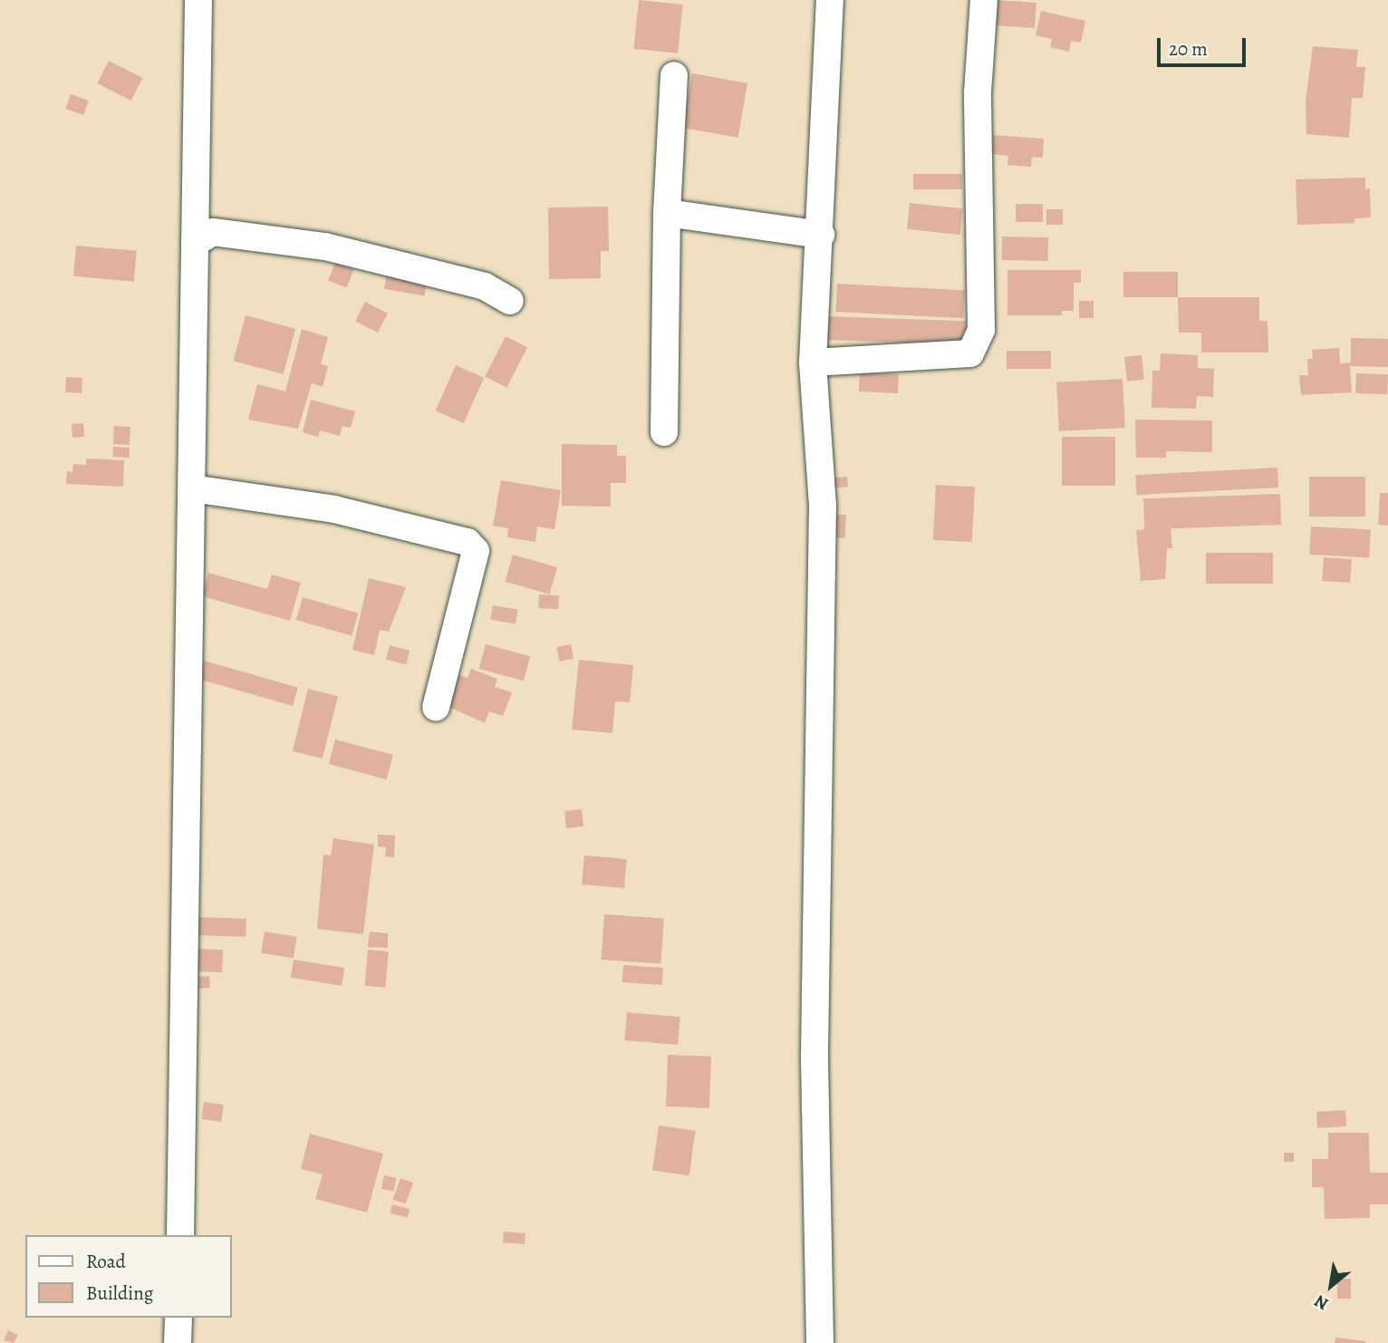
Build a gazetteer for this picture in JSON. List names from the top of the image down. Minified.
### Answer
{"legend":["Road","Building"],"scale_bar":"20 m","north":"bottom left"}
